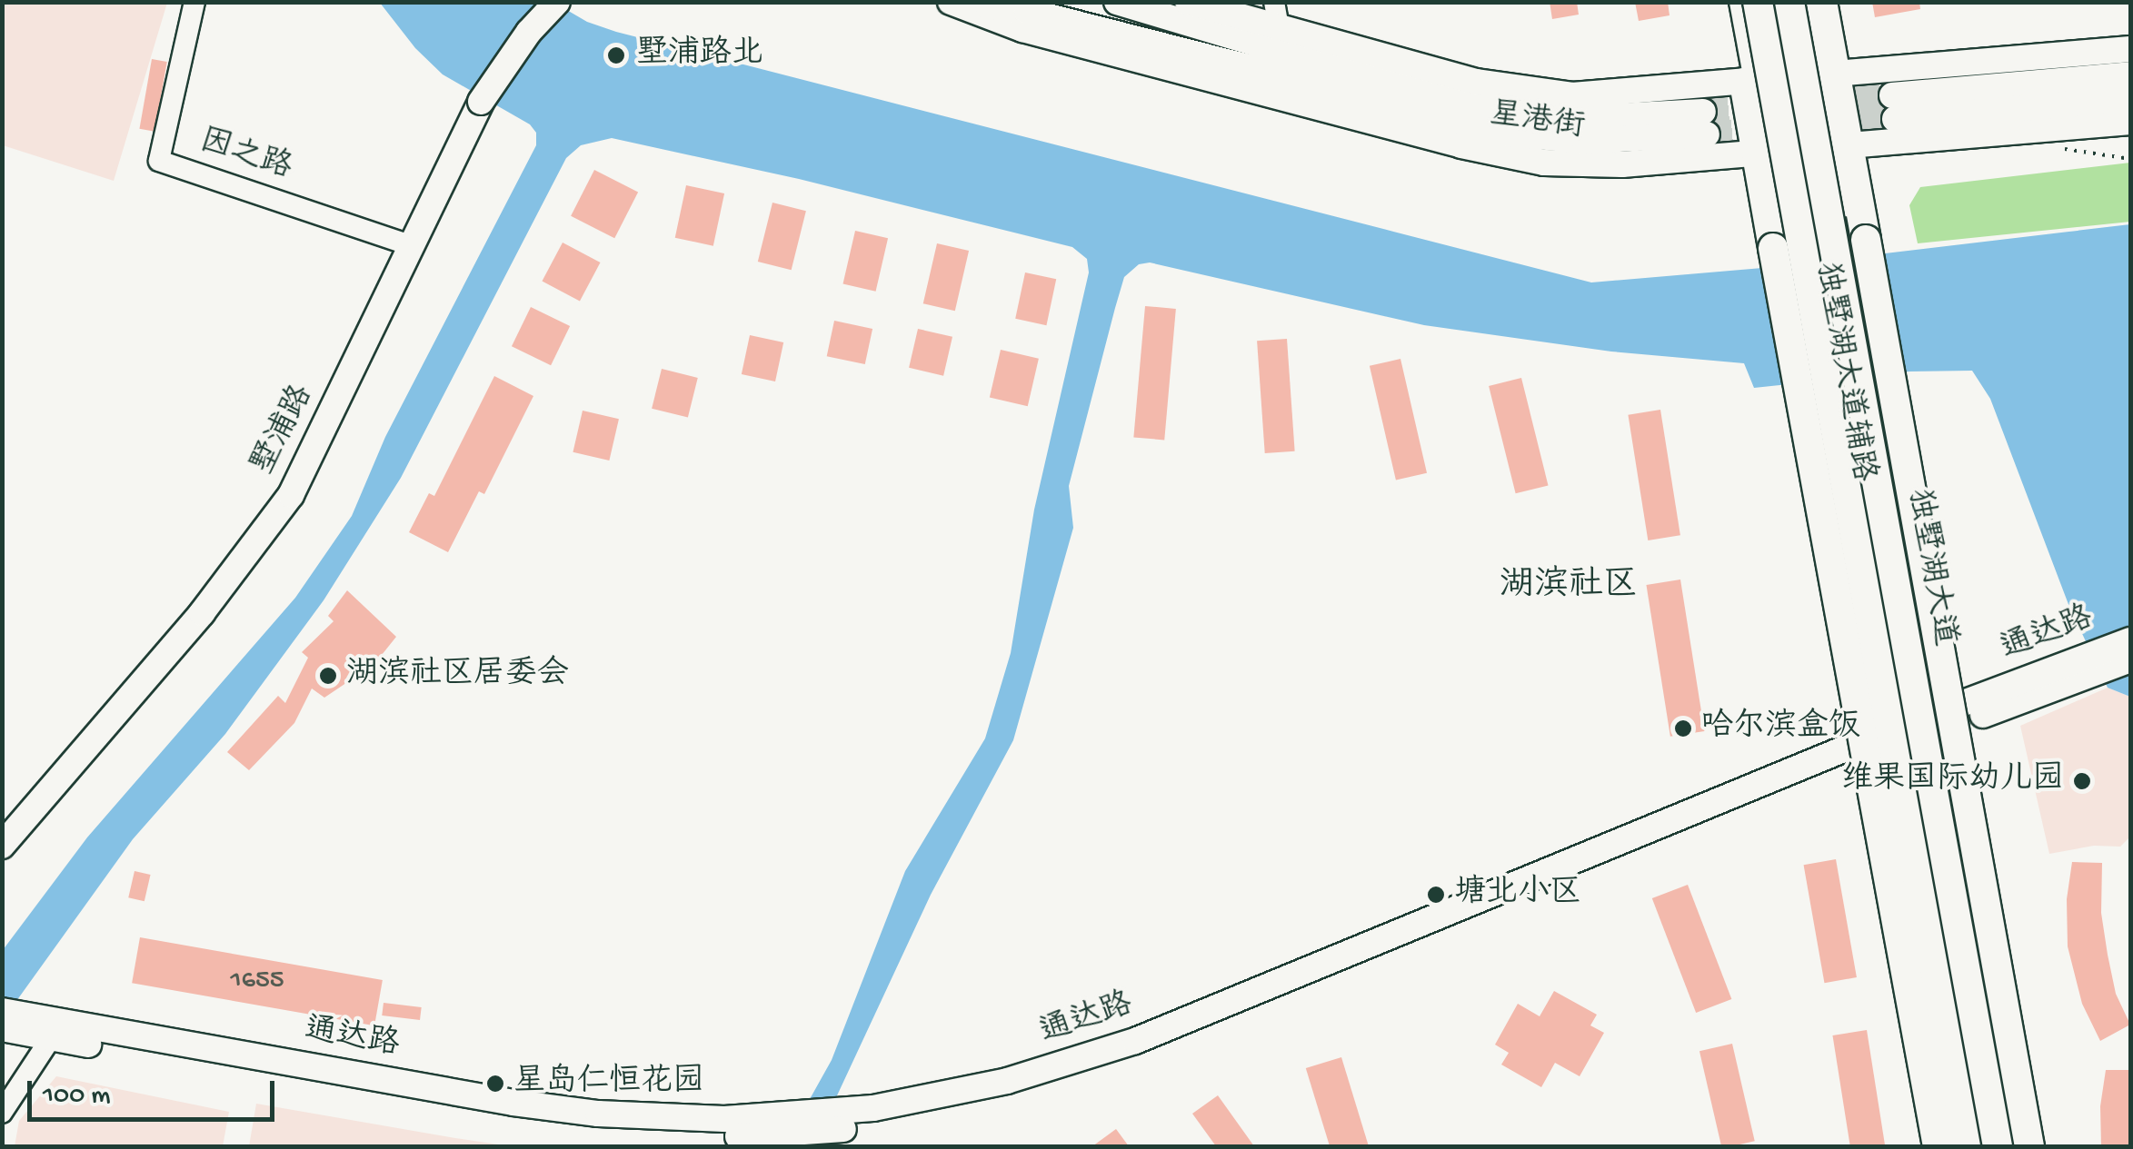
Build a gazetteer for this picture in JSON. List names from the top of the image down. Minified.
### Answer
{"streets":{"highway":["独墅湖大道"],"main road":["星港街","独墅湖大道辅路","墅浦路","通达路"],"street":["因之路"]},"crossings":[["因之路","墅浦路"],["独墅湖大道辅路","通达路"]],"districts":["湖滨社区"],"places":["墅浦路北","湖滨社区居委会","哈尔滨盒饭","维果国际幼儿园","塘北小区","星岛仁恒花园"],"house_numbers":["1655"],"scale_bar":"100 m"}
